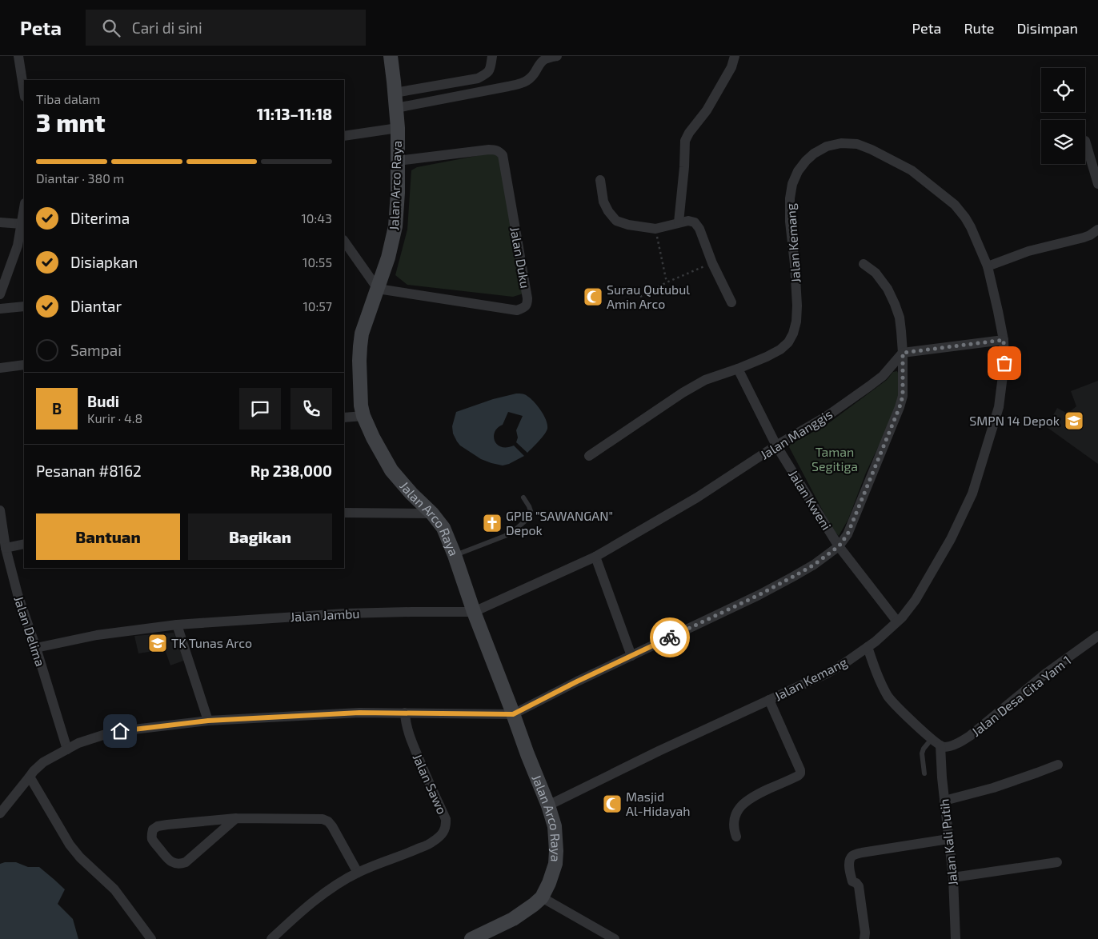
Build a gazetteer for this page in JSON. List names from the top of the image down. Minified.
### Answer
{"streets":{"main road":["Jalan Arco Raya"],"street":["Jalan Kemang","Jalan Duku","Jalan Manggis","Jalan Kweni","Jalan Jambu","Jalan Delima","Jalan Desa Cita Yam 1","Jalan Sawo","Jalan Kali Putih"]},"crossings":[["Jalan Arco Raya","Jalan Kemang"],["Jalan Arco Raya","Jalan Duku"],["Jalan Arco Raya","Jalan Manggis"],["Jalan Arco Raya","Jalan Jambu"],["Jalan Kemang","Jalan Kweni"],["Jalan Manggis","Jalan Kweni"],["Jalan Manggis","Jalan Jambu"],["Jalan Jambu","Jalan Delima"],["Jalan Desa Cita Yam 1","Jalan Kali Putih"]],"parks":["Taman Segitiga"],"places":{"mosque":["Surau Qutubul Amin Arco","Masjid Al-Hidayah"],"school or university":["SMPN 14 Depok","TK Tunas Arco"],"church":["GPIB \"SAWANGAN\" Depok"]},"page":{"header":"Peta","search":"Cari di sini","nav":["Peta","Rute","Disimpan"],"heading":["3 mnt","Tiba dalam","11:13–11:18"],"panel":["Budi","Kurir · 4.8","Pesanan #8162","Rp 238,000"],"bar":"Diantar · 380 m","list":[["Diterima","10:43"],["Disiapkan","10:55"],["Diantar","10:57"],"Sampai"],"round":"B","buttons":["Bantuan","Bagikan"]}}
